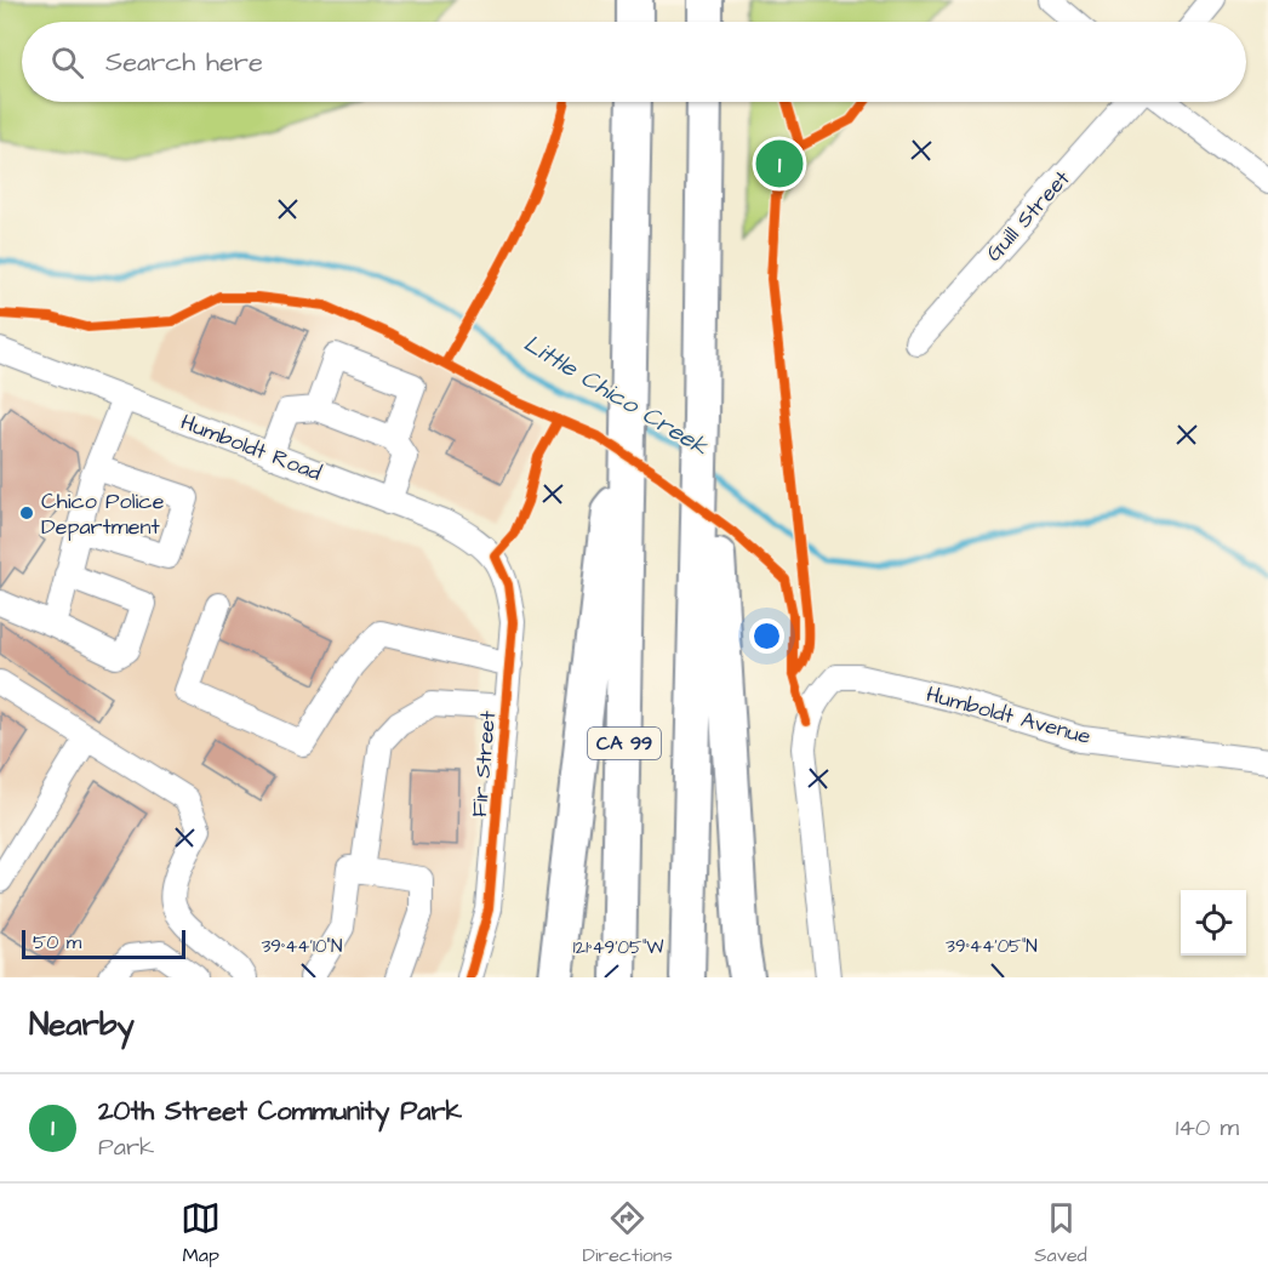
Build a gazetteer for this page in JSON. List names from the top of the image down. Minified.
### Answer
{"streets":{"highway":["CA 99"],"street":["Guill Street","Humboldt Road","Humboldt Avenue","Fir Street"]},"crossings":[["Humboldt Road","Fir Street"]],"water":["Little Chico Creek"],"places":["Chico Police Department"],"scale_bar":"50 m","page":{"search":"Search here","pins":"1","scale":"50 m","heading":"Nearby","list":[{"mark":"1","name":"20th Street Community Park","note":"Park","value":"140 m"}],"nav":["Map","Directions","Saved"]},"coordinates":["39°44'10\"N","39°44'05\"N","121°49'05\"W"]}
